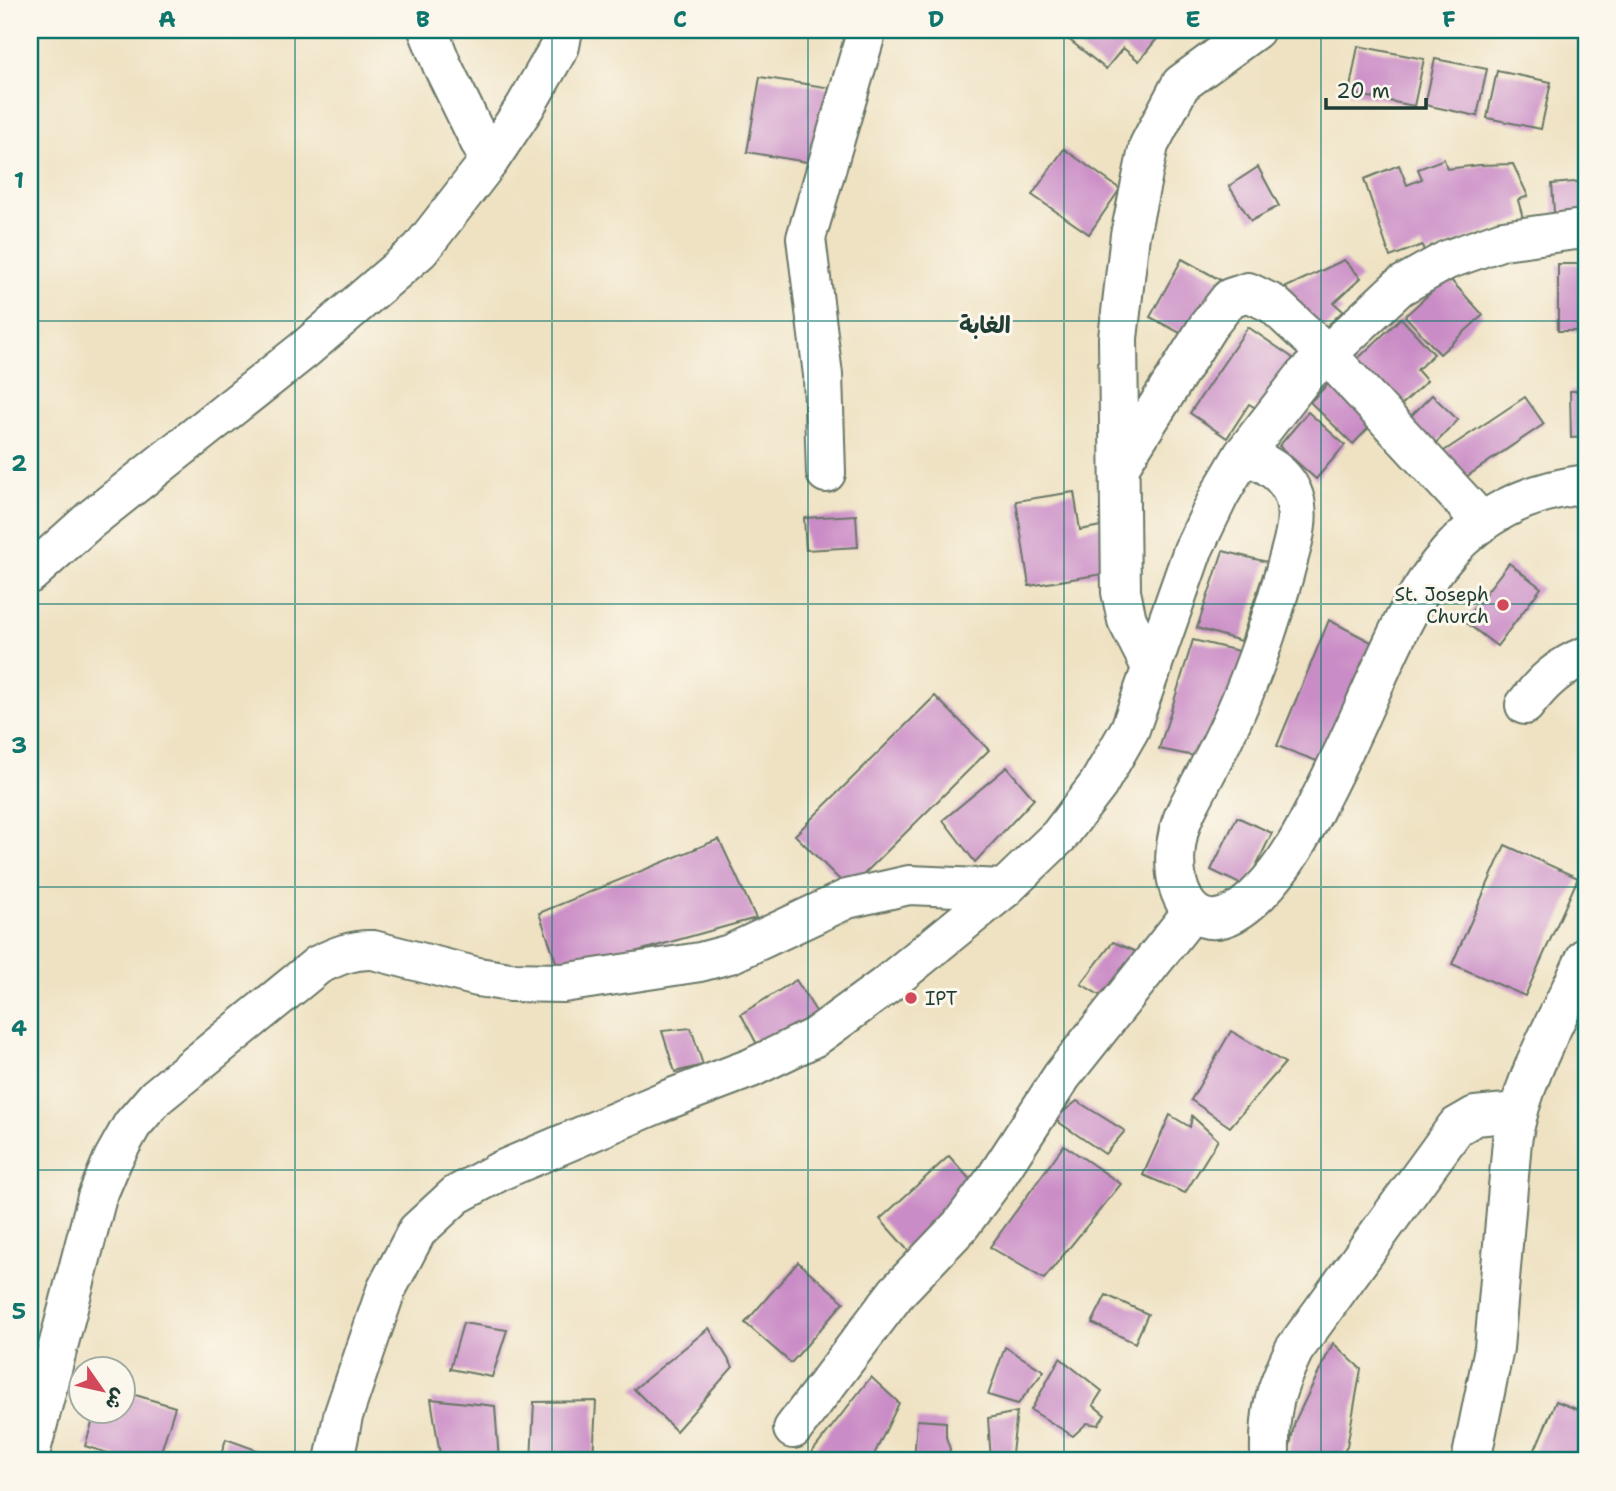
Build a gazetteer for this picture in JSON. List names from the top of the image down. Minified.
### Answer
{"districts":["الغابة"],"places":["St. Joseph Church","IPT"],"scale_bar":"20 m","north":"bottom right","grid":{"columns":["A","B","C","D","E","F"],"rows":["1","2","3","4","5"]}}
